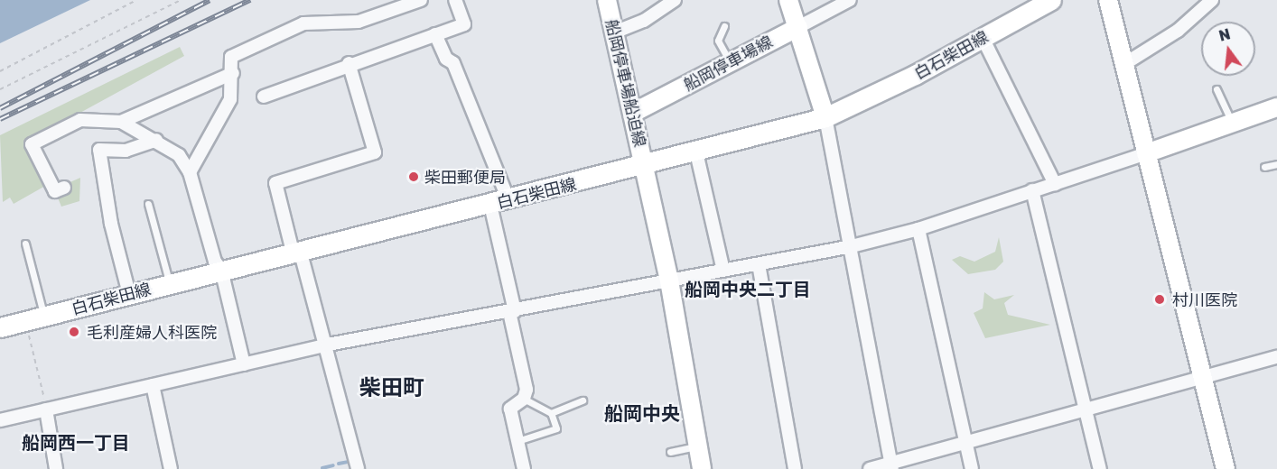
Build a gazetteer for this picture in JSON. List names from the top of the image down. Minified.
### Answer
{"streets":{"main road":["白石柴田線"],"street":["船岡停車場線","船岡停車場船迫線"]},"crossings":[["白石柴田線","船岡停車場船迫線"],["船岡停車場線","船岡停車場船迫線"]],"districts":["船岡中央二丁目","柴田町","船岡中央","船岡西一丁目"],"places":["柴田郵便局","村川医院","毛利産婦人科医院"],"north":"top"}
